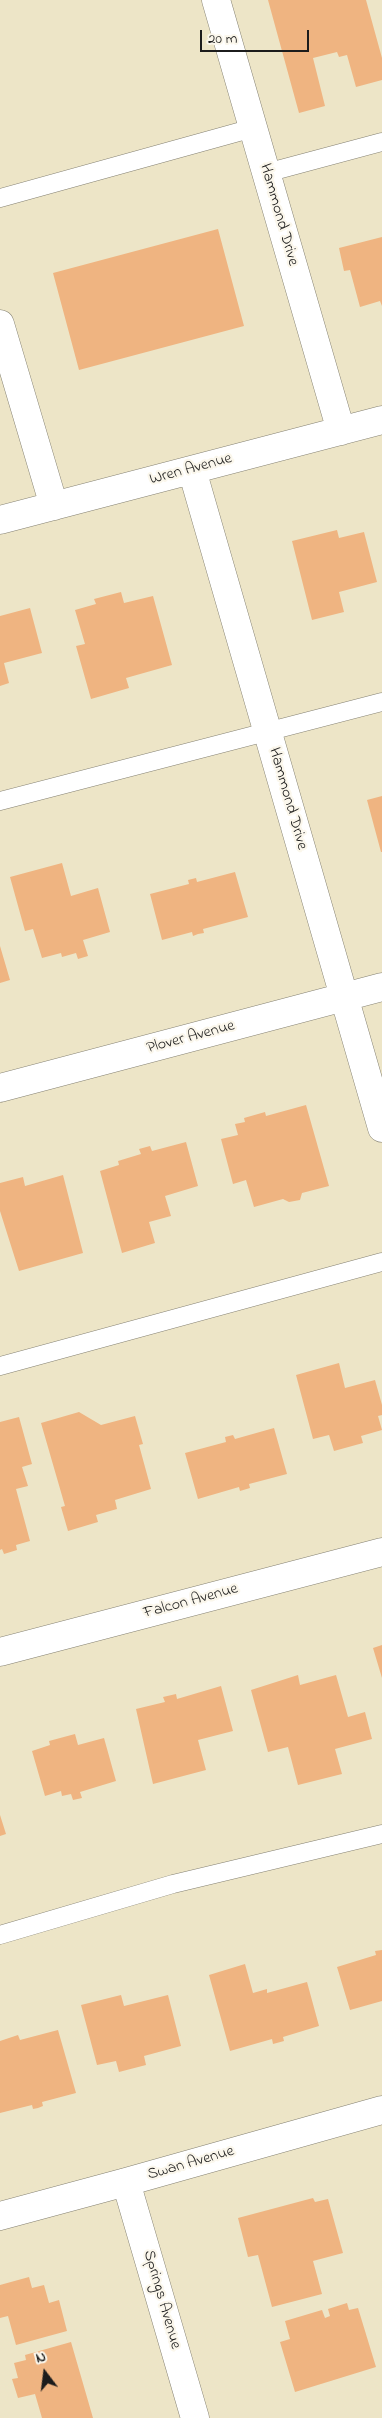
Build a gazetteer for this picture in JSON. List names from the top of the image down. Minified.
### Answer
{"streets":{"street":["Hammond Drive","Wren Avenue","Plover Avenue","Falcon Avenue","Swan Avenue","Springs Avenue"]},"crossings":[["Hammond Drive","Wren Avenue"],["Hammond Drive","Plover Avenue"],["Swan Avenue","Springs Avenue"]],"scale_bar":"20 m","north":"top"}
